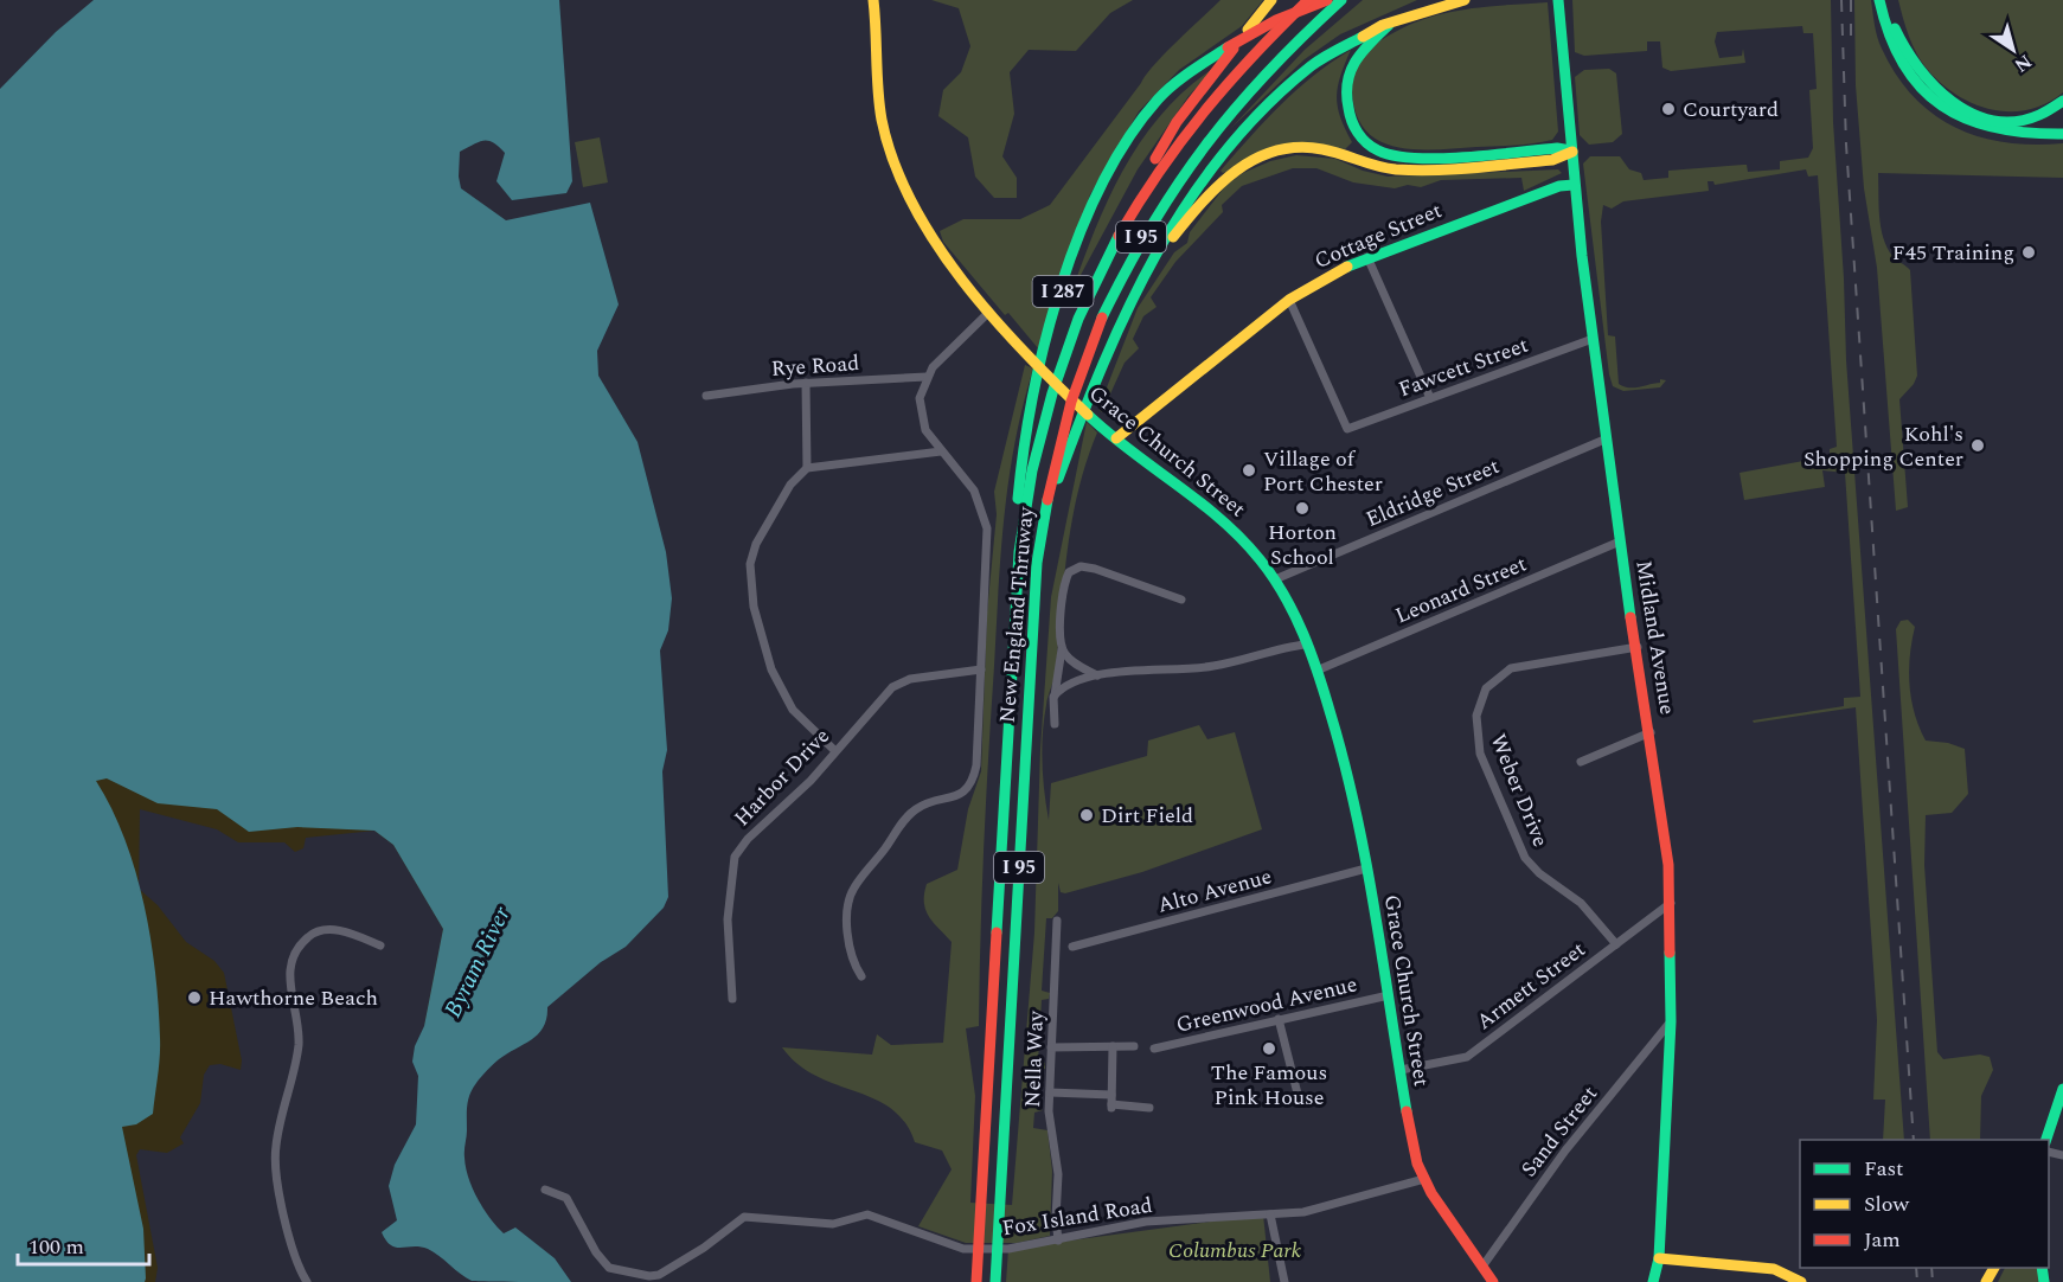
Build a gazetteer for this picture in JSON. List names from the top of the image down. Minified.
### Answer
{"streets":{"main road":["Cottage Street","I 95","I 287","Grace Church Street","New England Thruway","Midland Avenue"],"street":["Rye Road","Fawcett Street","Eldridge Street","Leonard Street","Harbor Drive","Weber Drive","Alto Avenue","Armett Street","Greenwood Avenue","Nella Way","Sand Street","Fox Island Road"]},"crossings":[["Cottage Street","Fawcett Street"],["Cottage Street","Grace Church Street"],["Cottage Street","Midland Avenue"],["I 287","New England Thruway"],["Fawcett Street","Midland Avenue"],["Grace Church Street","Eldridge Street"],["Grace Church Street","Leonard Street"],["Grace Church Street","Alto Avenue"],["Grace Church Street","Armett Street"],["Grace Church Street","Greenwood Avenue"],["Grace Church Street","Sand Street"],["Grace Church Street","Fox Island Road"],["Eldridge Street","Midland Avenue"],["Leonard Street","Midland Avenue"],["Midland Avenue","Weber Drive"],["Midland Avenue","Armett Street"],["Midland Avenue","Sand Street"],["Weber Drive","Armett Street"],["Nella Way","Fox Island Road"]],"water":["Byram River"],"parks":["Columbus Park"],"places":["Courtyard","F45 Training","Kohl's Shopping Center","Village of Port Chester","Horton School","Dirt Field","Hawthorne Beach","The Famous Pink House"],"legend":["Fast","Slow","Jam"],"scale_bar":"100 m","north":"bottom right"}
